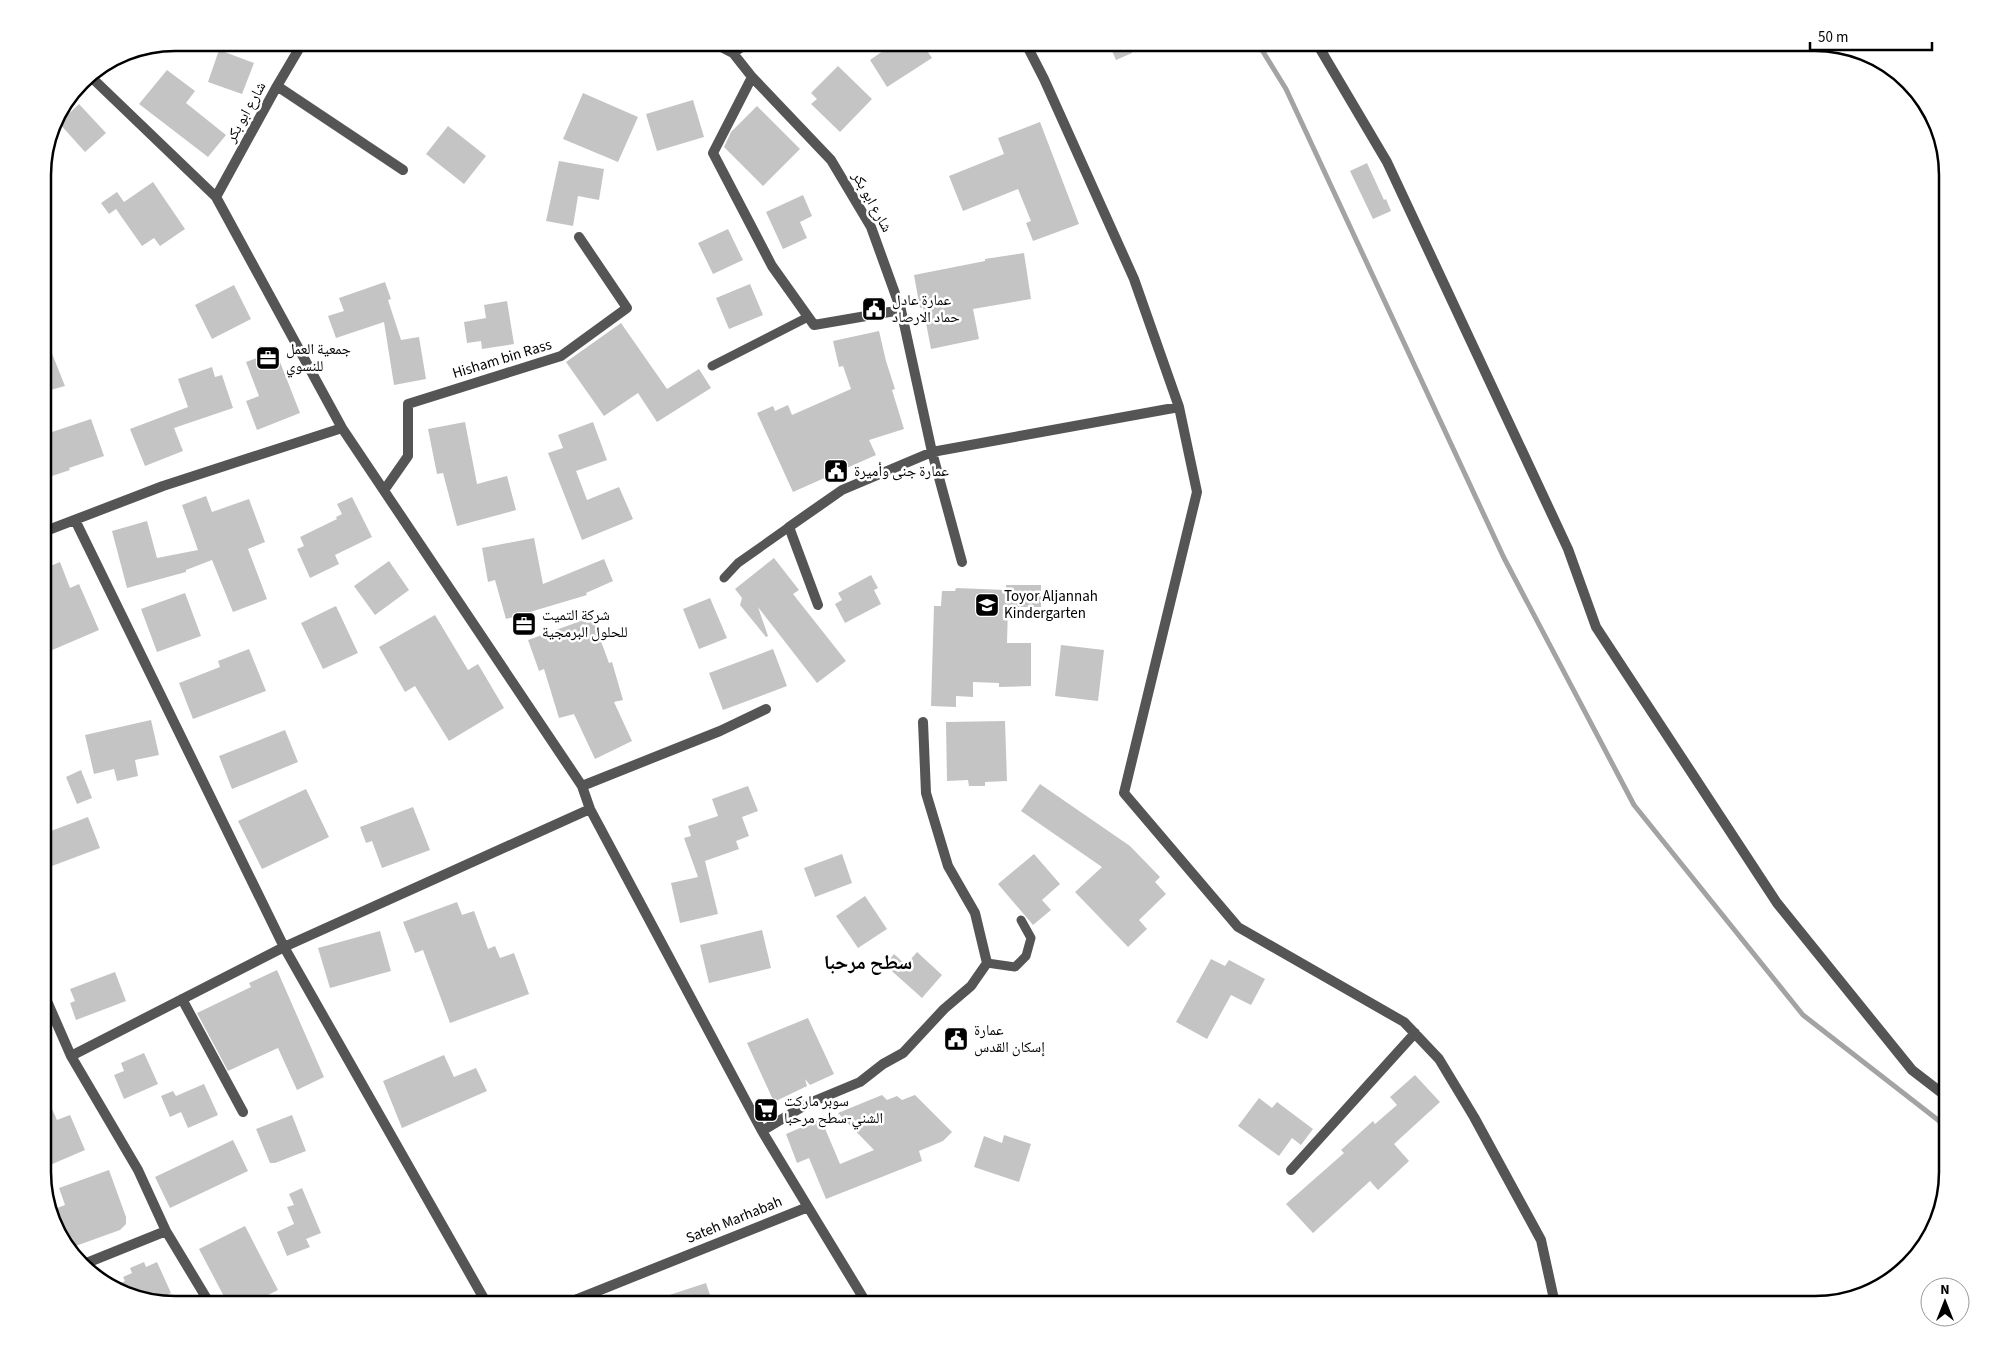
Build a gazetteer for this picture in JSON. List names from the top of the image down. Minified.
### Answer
{"streets":{"street":["شارع ابو بكر","Hisham bin Rass","Sateh Marhabah"]},"districts":["سطح مرحبا"],"places":{"public building":["عمارة عادل حماد الارصاد","عمارة جنى وأميرة","عمارة إسكان القدس"],"office":["جمعية العمل للنسوي","شركة التميت للحلول البرمجية"],"school or university":["Toyor Aljannah Kindergarten"],"supermarket":["سوبر ماركت الشني-سطح مرحبا"]},"scale_bar":"50 m","north":"top"}
